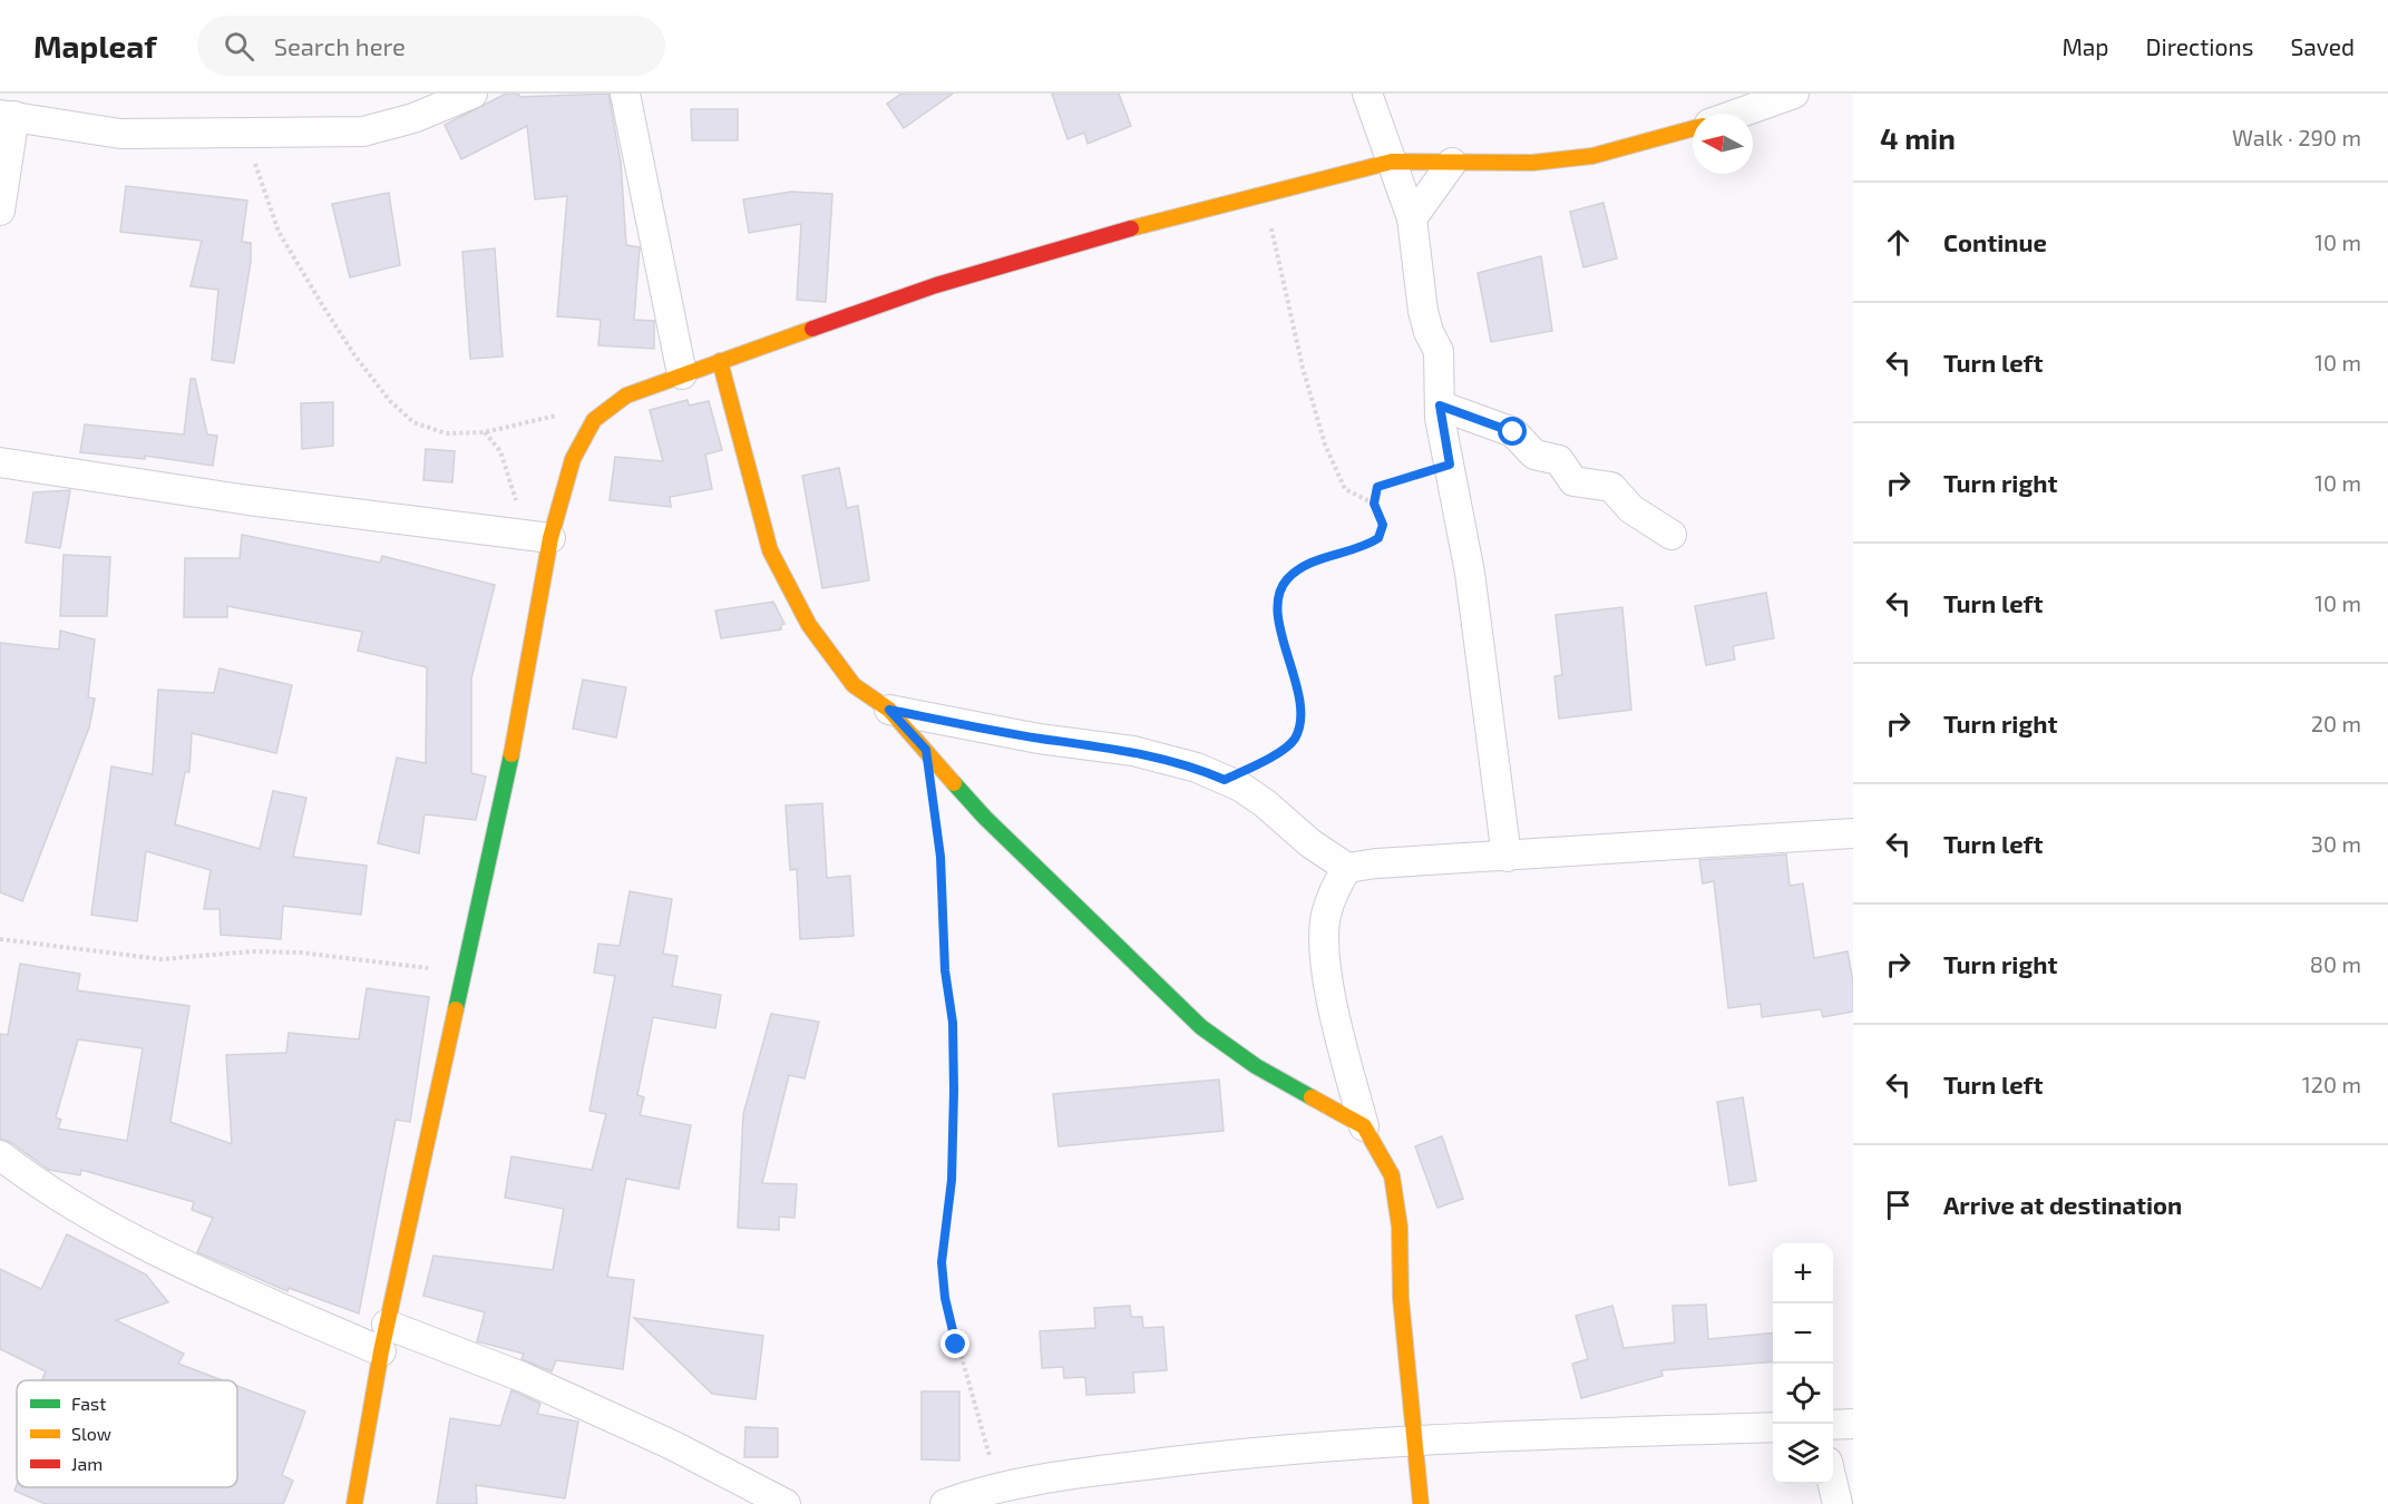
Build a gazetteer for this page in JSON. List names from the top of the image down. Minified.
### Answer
{"legend":["Fast","Slow","Jam"],"north":"left","page":{"header":"Mapleaf","search":"Search here","nav":["Map","Directions","Saved"],"heading":["4 min","Walk · 290 m"],"list":[["Continue","10 m"],["Turn left","10 m"],["Turn right","10 m"],["Turn left","10 m"],["Turn right","20 m"],["Turn left","30 m"],["Turn right","80 m"],["Turn left","120 m"],"Arrive at destination"],"map_buttons":["+","−"]}}
